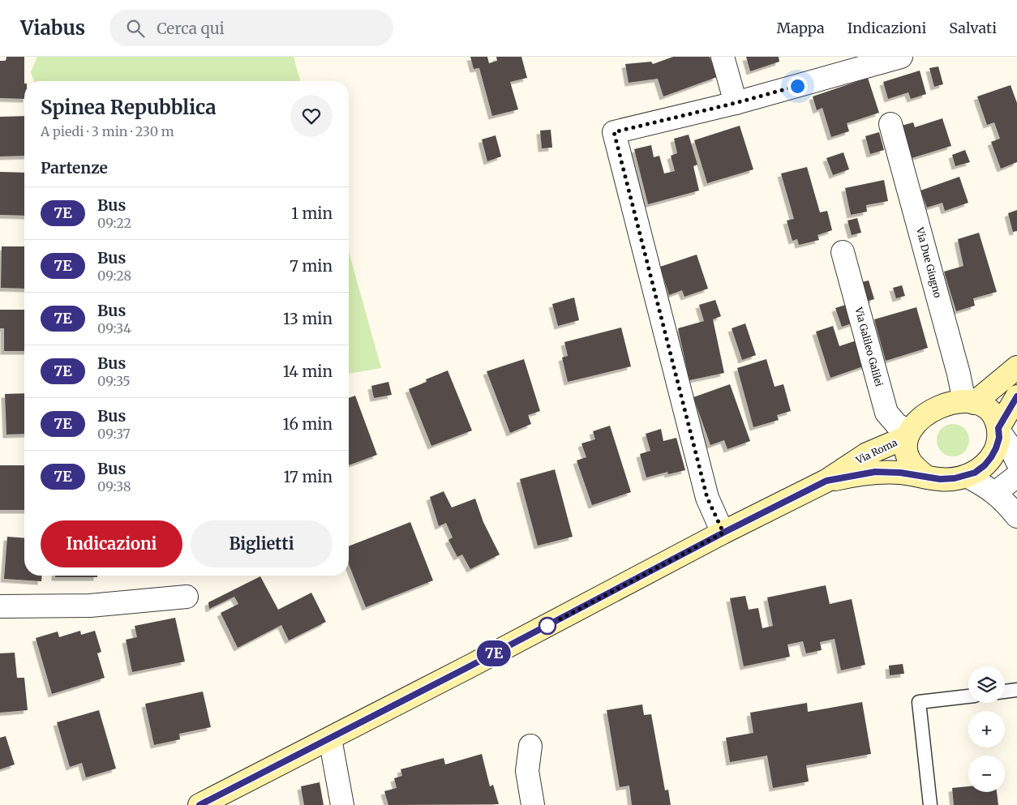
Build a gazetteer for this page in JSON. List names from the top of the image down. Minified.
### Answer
{"streets":{"street":["Via Due Giugno","Via Galileo Galilei","Via Roma"]},"crossings":[["Via Due Giugno","Via Galileo Galilei"],["Via Due Giugno","Via Roma"],["Via Galileo Galilei","Via Roma"]],"lines":["bus line 7E"],"page":{"header":"Viabus","search":"Cerca qui","nav":["Mappa","Indicazioni","Salvati"],"on_map":"7E","heading":[["Spinea Repubblica","A piedi · 3 min · 230 m"],"Partenze"],"list":[{"mark":"7E","name":"Bus","note":"09:22","value":"1 min"},{"mark":"7E","name":"Bus","note":"09:28","value":"7 min"},{"mark":"7E","name":"Bus","note":"09:34","value":"13 min"},{"mark":"7E","name":"Bus","note":"09:35","value":"14 min"},{"mark":"7E","name":"Bus","note":"09:37","value":"16 min"},{"mark":"7E","name":"Bus","note":"09:38","value":"17 min"}],"buttons":["Indicazioni","Biglietti"],"map_buttons":["+","−"]}}
